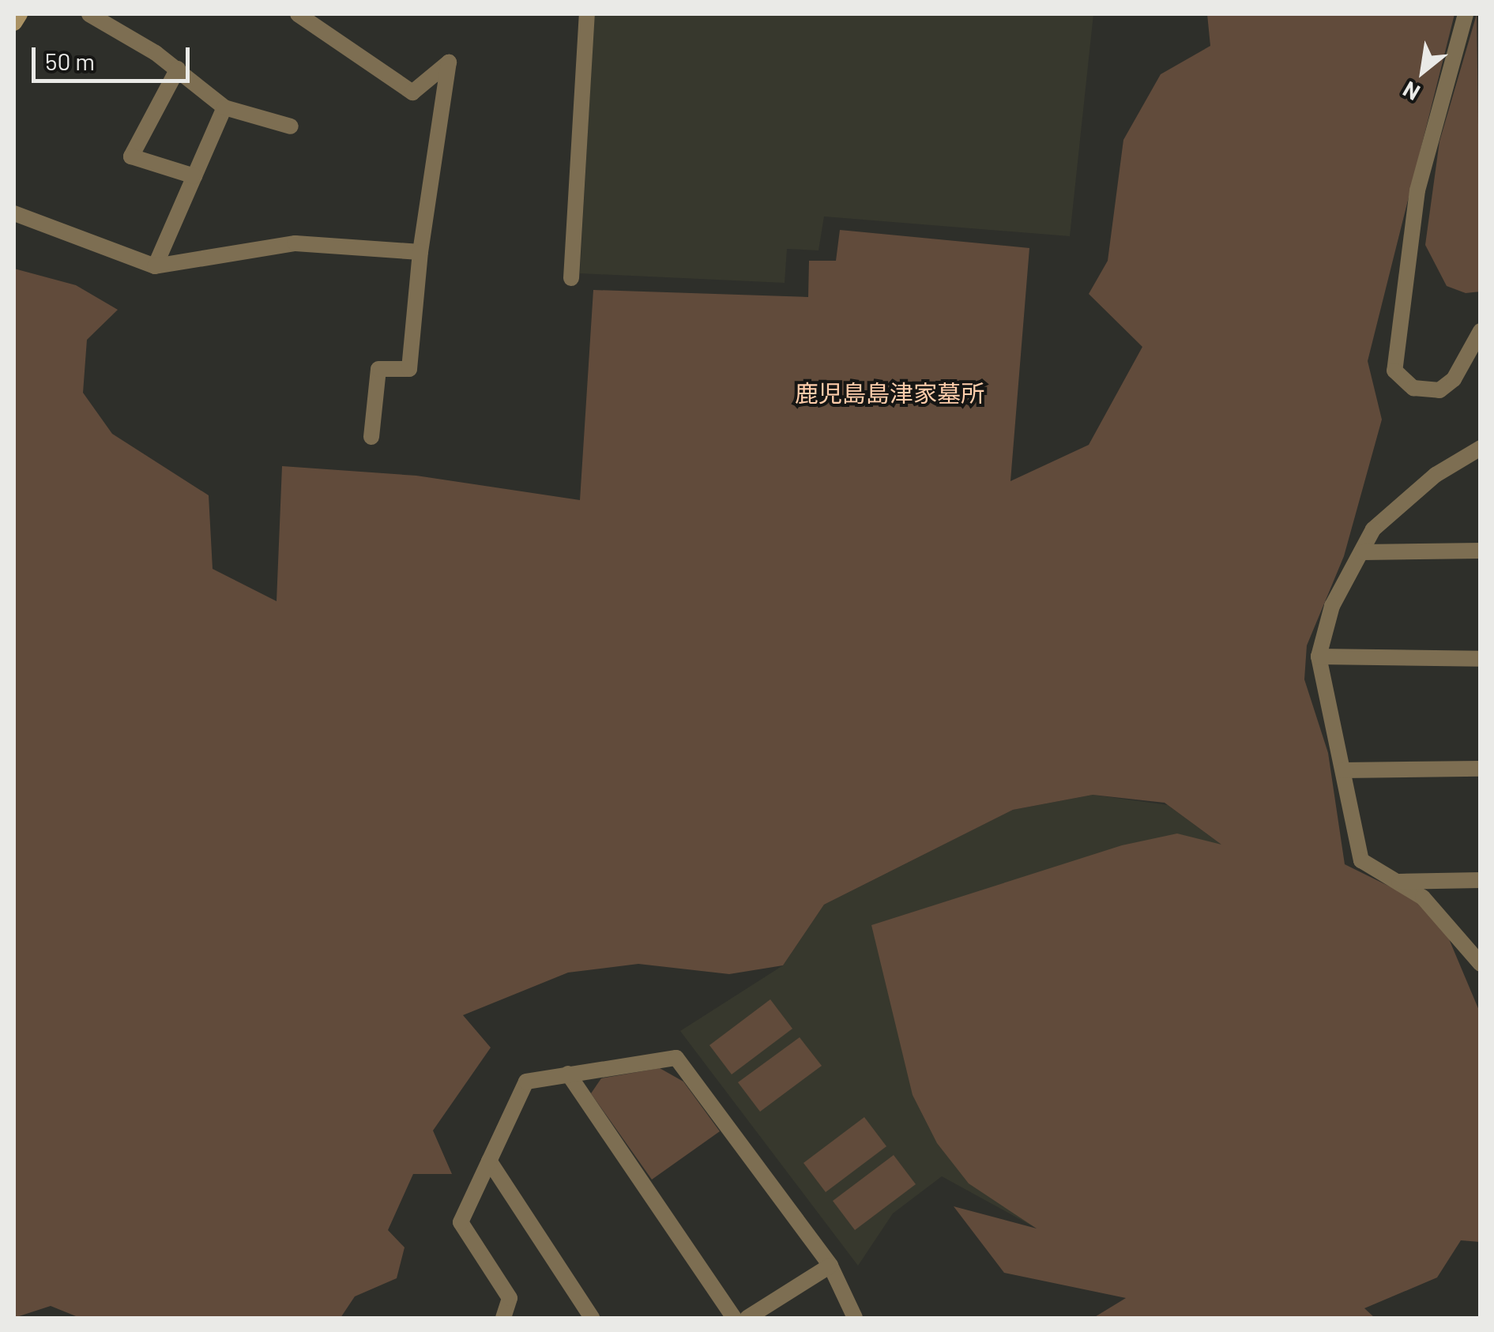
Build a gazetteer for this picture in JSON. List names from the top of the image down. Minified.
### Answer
{"parks":["鹿児島島津家墓所"],"scale_bar":"50 m","north":"bottom left"}
